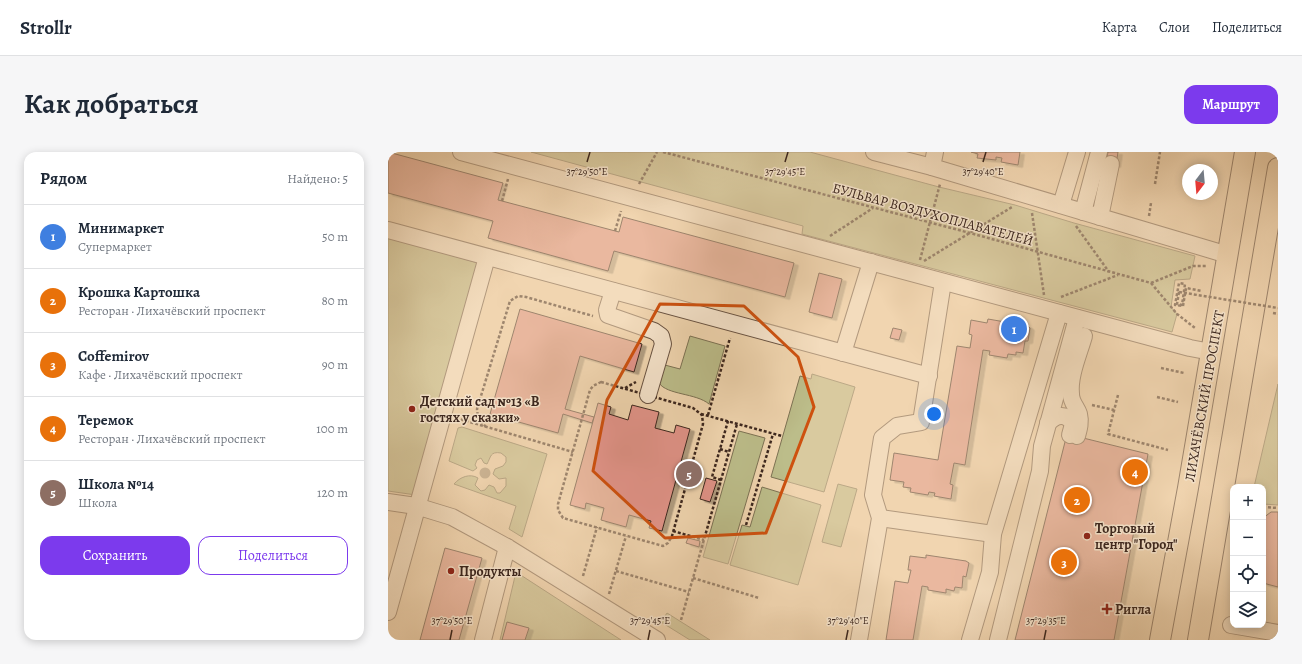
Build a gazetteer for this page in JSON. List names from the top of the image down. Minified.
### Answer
{"streets":{"main road":["ЛИХАЧЁВСКИЙ ПРОСПЕКТ"],"path":["БУЛЬВАР ВОЗДУХОПЛАВАТЕЛЕЙ"]},"places":{"other":["Детский сад №13 «В гостях у сказки»","Торговый центр \"Город\"","Продукты"],"health":["Ригла"]},"north":"bottom","page":{"header":"Strollr","nav":["Карта","Слои","Поделиться"],"title":"Как добраться","buttons":["Маршрут",["Сохранить","Поделиться"]],"heading":["Рядом","Найдено: 5"],"list":[{"mark":"1","name":"Минимаркет","note":"Супермаркет","value":"50 m"},{"mark":"2","name":"Крошка Картошка","note":"Ресторан · Лихачёвский проспект","value":"80 m"},{"mark":"3","name":"Coffemirov","note":"Кафе · Лихачёвский проспект","value":"90 m"},{"mark":"4","name":"Теремок","note":"Ресторан · Лихачёвский проспект","value":"100 m"},{"mark":"5","name":"Школа №14","note":"Школа","value":"120 m"}],"pins":["1","4","5","2","3"],"map_buttons":["+","−"]},"coordinates":["37°29'50\"E","37°29'45\"E","37°29'40\"E","37°29'35\"E"]}
